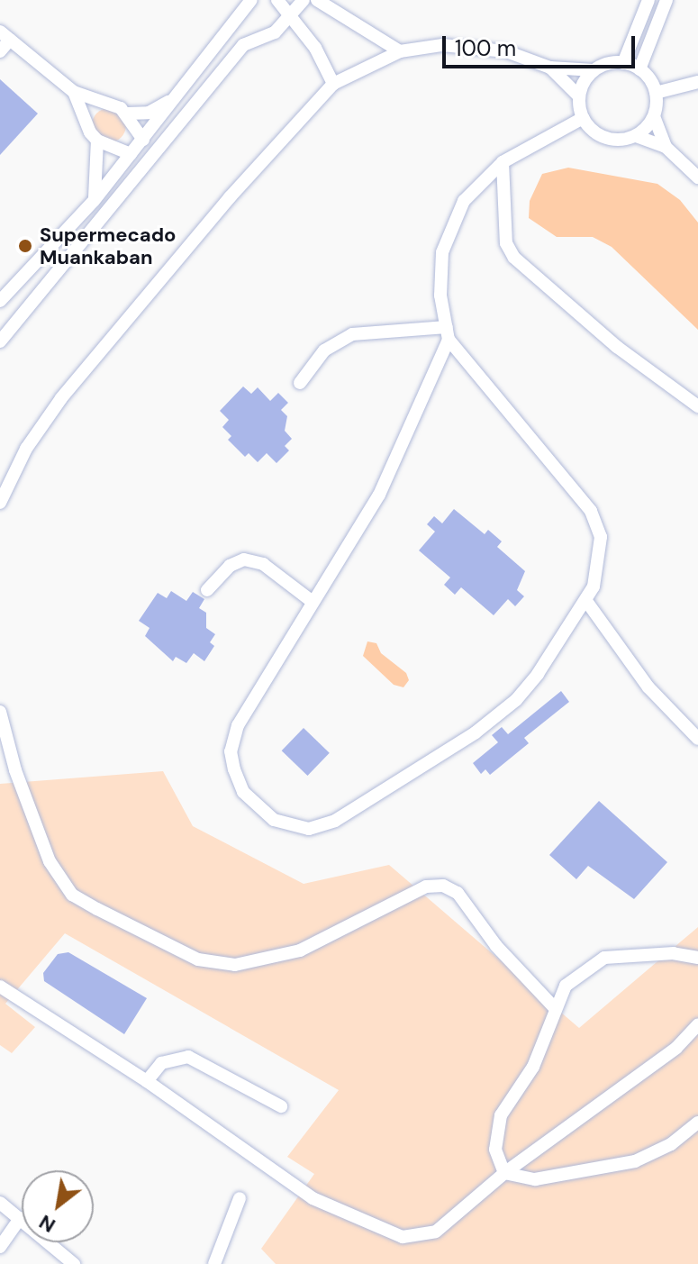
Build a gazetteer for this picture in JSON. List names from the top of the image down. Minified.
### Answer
{"places":["Supermecado Muankaban"],"scale_bar":"100 m","north":"bottom left"}
